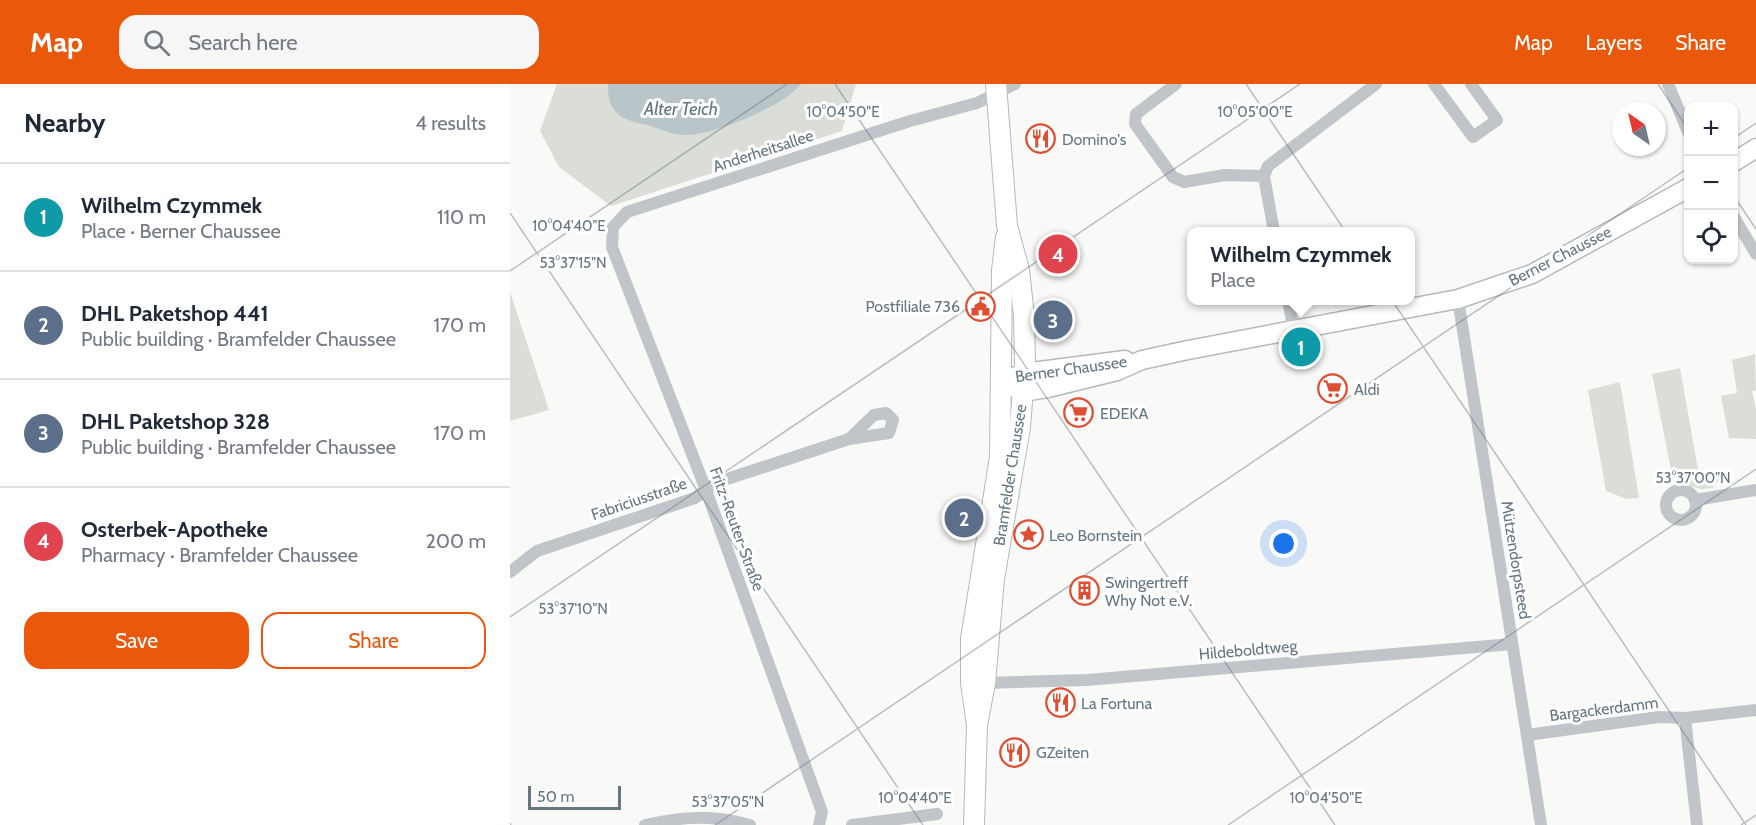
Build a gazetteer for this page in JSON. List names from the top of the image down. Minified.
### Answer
{"streets":{"main road":["Bramfelder Chaussee"],"street":["Anderheitsallee","Berner Chaussee","Fabriciusstraße","Fritz-Reuter-Straße","Mützendorpsteed","Hildeboldtweg","Bargackerdamm"]},"crossings":[["Anderheitsallee","Bramfelder Chaussee"],["Anderheitsallee","Fritz-Reuter-Straße"],["Berner Chaussee","Bramfelder Chaussee"],["Berner Chaussee","Mützendorpsteed"],["Bramfelder Chaussee","Hildeboldtweg"],["Fabriciusstraße","Fritz-Reuter-Straße"],["Mützendorpsteed","Hildeboldtweg"],["Mützendorpsteed","Bargackerdamm"]],"water":["Alter Teich"],"places":{"restaurant":["Domino's","La Fortuna","GZeiten"],"public building":["Postfiliale 736"],"supermarket":["Aldi","EDEKA"],"place":["Leo Bornstein"],"building":["Swingertreff Why Not e.V."]},"scale_bar":"50 m","north":"top left","page":{"header":"Map","search":"Search here","nav":["Map","Layers","Share"],"heading":["Nearby","4 results"],"map_buttons":["+","−"],"list":[{"mark":"1","name":"Wilhelm Czymmek","note":"Place · Berner Chaussee","value":"110 m"},{"mark":"2","name":"DHL Paketshop 441","note":"Public building · Bramfelder Chaussee","value":"170 m"},{"mark":"3","name":"DHL Paketshop 328","note":"Public building · Bramfelder Chaussee","value":"170 m"},{"mark":"4","name":"Osterbek-Apotheke","note":"Pharmacy · Bramfelder Chaussee","value":"200 m"}],"popup":["Wilhelm Czymmek","Place"],"pins":["4","3","1","2"],"buttons":["Save","Share"],"scale":"50 m"},"coordinates":["10°04'50\"E","10°05'00\"E","10°04'40\"E","53°37'15\"N","53°37'00\"N","53°37'10\"N","53°37'05\"N"]}
